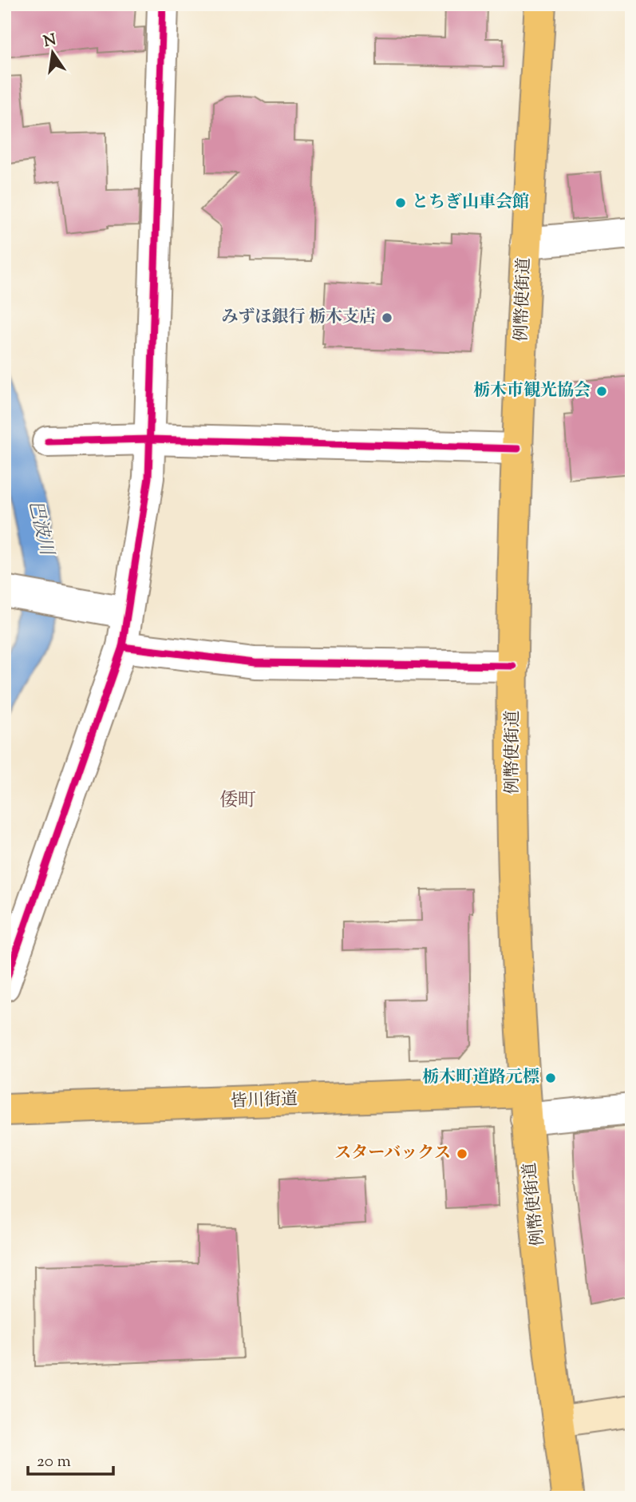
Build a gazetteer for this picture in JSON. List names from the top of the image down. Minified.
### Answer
{"streets":{"main road":["例幣使街道","皆川街道"]},"crossings":[["例幣使街道","皆川街道"]],"districts":["倭町"],"water":["巴波川"],"places":["とちぎ山車会館","みずほ銀行 栃木支店","栃木市観光協会","栃木町道路元標","スターバックス"],"scale_bar":"20 m","north":"top"}
